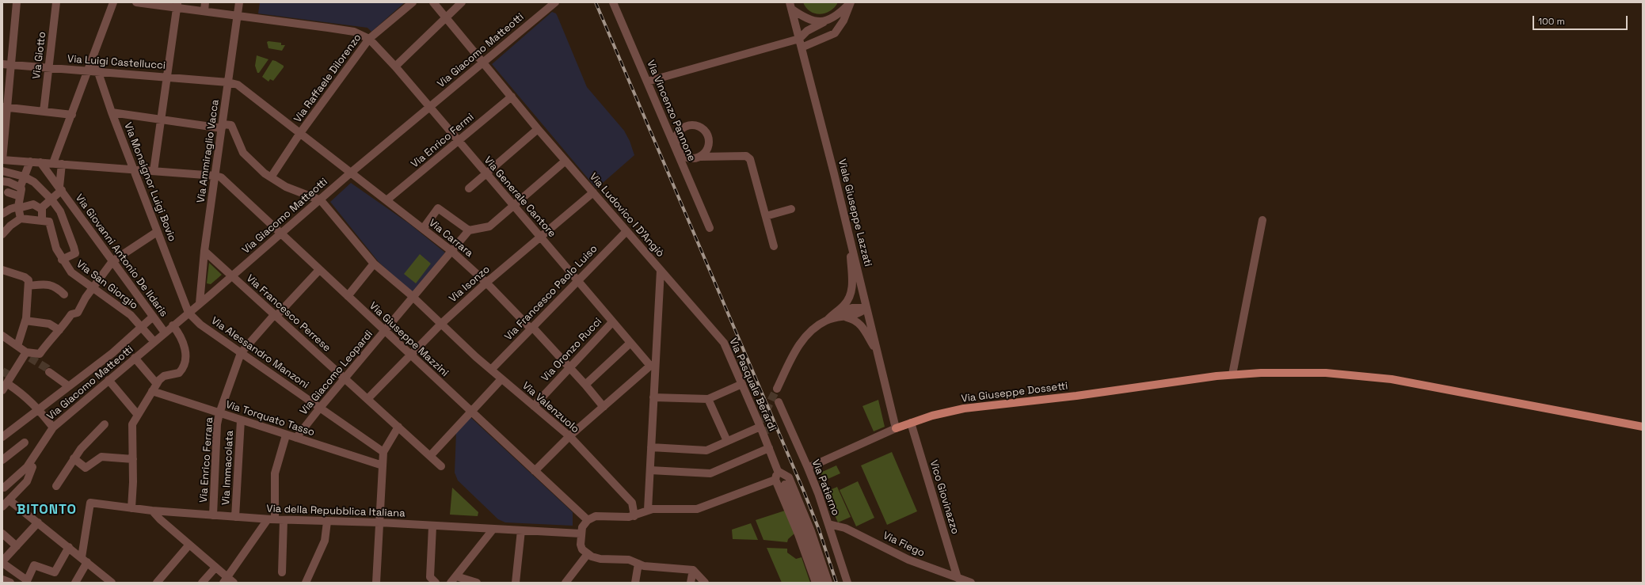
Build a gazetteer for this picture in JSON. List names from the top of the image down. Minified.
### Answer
{"streets":{"main road":["Via Giuseppe Dossetti"],"street":["Via Giacomo Matteotti","Via Giotto","Via Luigi Castellucci","Via Raffaele Dilorenzo","Via Vincenzo Pannone","Via Enrico Fermi","Via Ammiraglio Vacca","Via Monsignor Luigi Bovio","Via Generale Cantore","Viale Giuseppe Lazzati","Via Ludovico I D'Angiò","Via Carrara","Via Giovanni Antonio De Ildaris","Via Isonzo","Via San Giorgio","Via Francesco Paolo Luiso","Via Francesco Perrese","Via Giuseppe Mazzini","Via Oronzo Rucci","Via Alessandro Manzoni","Via Giacomo Leopardi","Via Pasquale Berardi","Via Valenzuolo","Via Torquato Tasso","Via Enrico Ferrara","Via Immacolata","Via Patierno","Vico Giovinazzo","Via della Repubblica Italiana","Via Fiego"]},"crossings":[["Via Giacomo Matteotti","Via Ammiraglio Vacca"],["Via Giacomo Matteotti","Via Monsignor Luigi Bovio"],["Via Giacomo Matteotti","Via Generale Cantore"],["Via Giacomo Matteotti","Via Ludovico I D'Angiò"],["Via Giacomo Matteotti","Via Carrara"],["Via Giacomo Matteotti","Via Giovanni Antonio De Ildaris"],["Via Giacomo Matteotti","Via San Giorgio"],["Via Giacomo Matteotti","Via Francesco Perrese"],["Via Giacomo Matteotti","Via Giuseppe Mazzini"],["Via Giacomo Matteotti","Via Alessandro Manzoni"],["Via Giacomo Matteotti","Via Valenzuolo"],["Via Giotto","Via Luigi Castellucci"],["Via Luigi Castellucci","Via Raffaele Dilorenzo"],["Via Luigi Castellucci","Via Ammiraglio Vacca"],["Via Luigi Castellucci","Via Monsignor Luigi Bovio"],["Via Luigi Castellucci","Via Carrara"],["Via Raffaele Dilorenzo","Via Generale Cantore"],["Via Raffaele Dilorenzo","Via Carrara"],["Via Enrico Fermi","Via Generale Cantore"],["Via Enrico Fermi","Via Ludovico I D'Angiò"],["Via Enrico Fermi","Via Carrara"],["Via Ammiraglio Vacca","Via Francesco Perrese"],["Via Ammiraglio Vacca","Via Giuseppe Mazzini"],["Via Monsignor Luigi Bovio","Via Alessandro Manzoni"],["Via Generale Cantore","Via Ludovico I D'Angiò"],["Via Generale Cantore","Via Isonzo"],["Via Generale Cantore","Via Francesco Paolo Luiso"],["Via Generale Cantore","Via Oronzo Rucci"],["Viale Giuseppe Lazzati","Via Giuseppe Dossetti"],["Via Ludovico I D'Angiò","Via Isonzo"],["Via Ludovico I D'Angiò","Via Francesco Paolo Luiso"],["Via Ludovico I D'Angiò","Via Pasquale Berardi"],["Via Carrara","Via Isonzo"],["Via Carrara","Via Francesco Paolo Luiso"],["Via Carrara","Via Oronzo Rucci"],["Via Carrara","Via Giacomo Leopardi"],["Via Isonzo","Via Francesco Perrese"],["Via Isonzo","Via Giuseppe Mazzini"],["Via Isonzo","Via Valenzuolo"],["Via Francesco Paolo Luiso","Via Valenzuolo"],["Via Francesco Perrese","Via Giacomo Leopardi"],["Via Giuseppe Mazzini","Via Giacomo Leopardi"],["Via Oronzo Rucci","Via Valenzuolo"],["Via Alessandro Manzoni","Via Giacomo Leopardi"],["Via Alessandro Manzoni","Via Enrico Ferrara"],["Via Giacomo Leopardi","Via Valenzuolo"],["Via Giacomo Leopardi","Via Torquato Tasso"],["Via Giuseppe Dossetti","Via Patierno"],["Via Giuseppe Dossetti","Vico Giovinazzo"],["Via Torquato Tasso","Via Enrico Ferrara"],["Via Torquato Tasso","Via Immacolata"],["Via Enrico Ferrara","Via della Repubblica Italiana"],["Via Immacolata","Via della Repubblica Italiana"],["Via Patierno","Via Fiego"],["Vico Giovinazzo","Via Fiego"]],"districts":["BITONTO"],"scale_bar":"100 m"}
